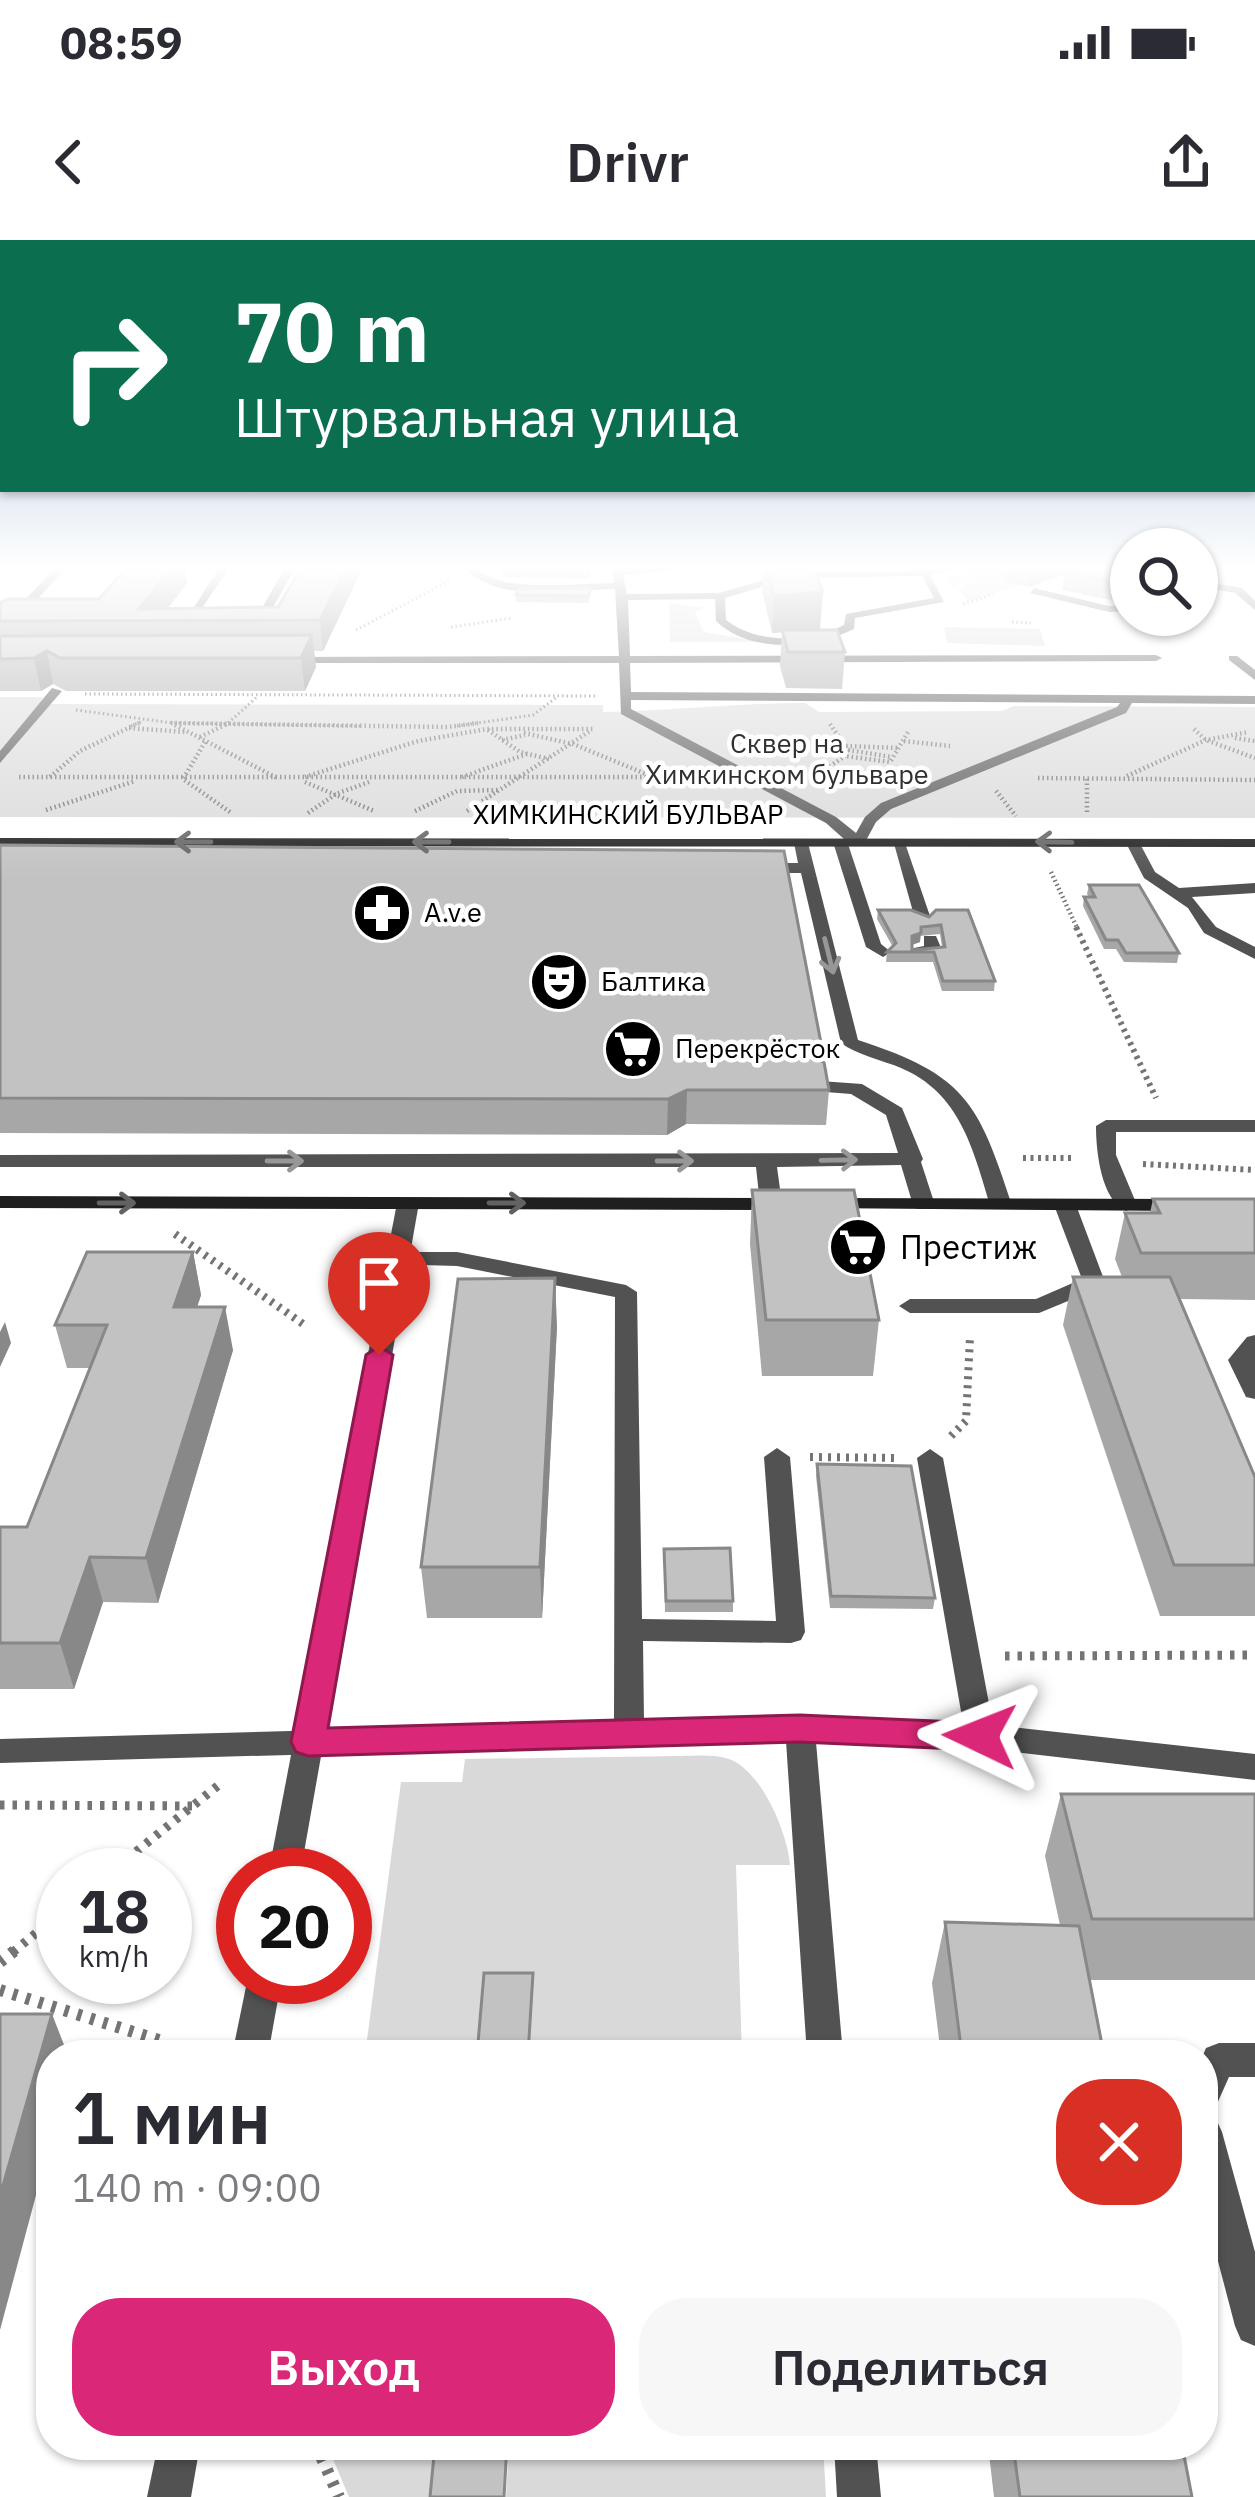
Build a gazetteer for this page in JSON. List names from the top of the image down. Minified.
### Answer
{"streets":{"main road":["ХИМКИНСКИЙ БУЛЬВАР"]},"one_way":["ХИМКИНСКИЙ БУЛЬВАР"],"parks":["Сквер на Химкинском бульваре"],"places":{"pharmacy":["A.v.e"],"theatre":["Балтика"],"supermarket":["Перекрёсток","Престиж"]},"page":{"status":"08:59","header":"Drivr","turn":["70 m","Штурвальная улица"],"speed":"18 km/h","limit":"20","heading":["1 мин","140 m · 09:00"],"buttons":["Выход","Поделиться"]}}
